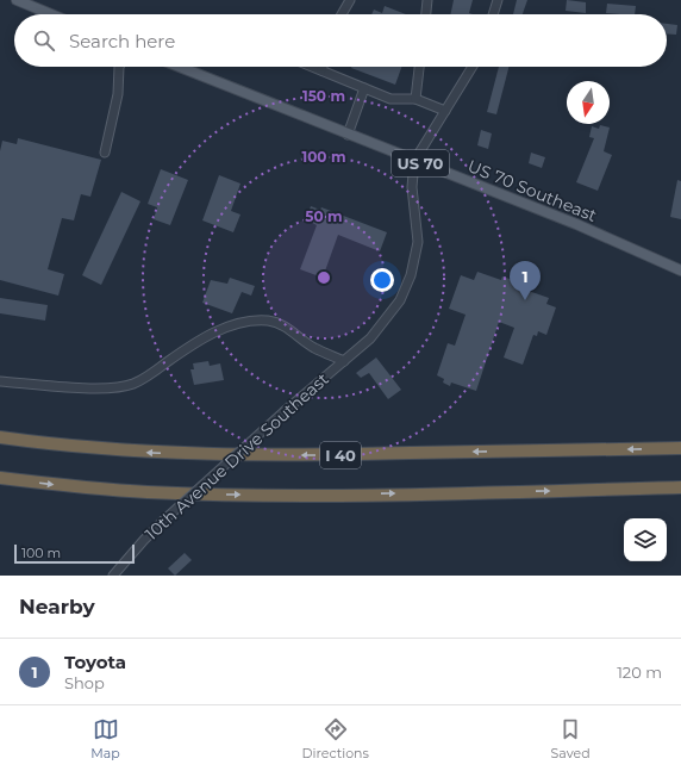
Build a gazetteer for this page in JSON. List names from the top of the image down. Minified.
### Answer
{"streets":{"highway":["I 40"],"main road":["US 70","US 70 Southeast"],"street":["10th Avenue Drive Southeast"]},"crossings":[["US 70 Southeast","10th Avenue Drive Southeast"]],"scale_bar":"100 m","north":"bottom","page":{"search":"Search here","pins":"1","scale":"100 m","heading":"Nearby","list":[{"mark":"1","name":"Toyota","note":"Shop","value":"120 m"}],"nav":["Map","Directions","Saved"]},"rings":["150 m","100 m","50 m"]}
